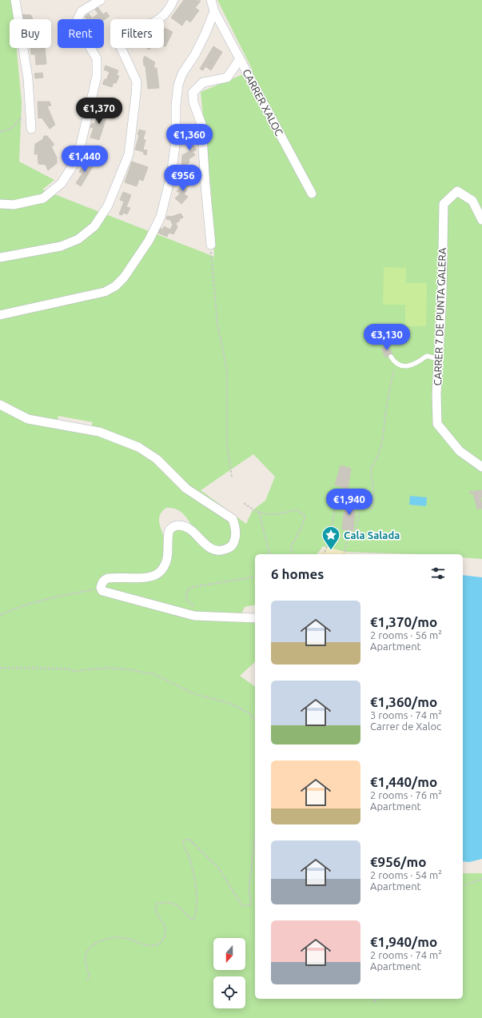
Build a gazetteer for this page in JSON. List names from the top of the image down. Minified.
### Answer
{"streets":{"street":["CARRER XALOC","CARRER 7 DE PUNTA GALERA"]},"places":{"place":["Cala Salada"]},"north":"bottom","page":{"chip":["Buy","Rent","Filters"],"price":["€1,370","€1,360","€1,440","€956","€3,130","€1,940"],"heading":"6 homes","list":[{"name":"€1,370/mo","note":"2 rooms · 56 m² · Apartment"},{"name":"€1,360/mo","note":"3 rooms · 74 m² · Carrer de Xaloc"},{"name":"€1,440/mo","note":"2 rooms · 76 m² · Apartment"},{"name":"€956/mo","note":"2 rooms · 54 m² · Apartment"},{"name":"€1,940/mo","note":"2 rooms · 74 m² · Apartment"}]}}
